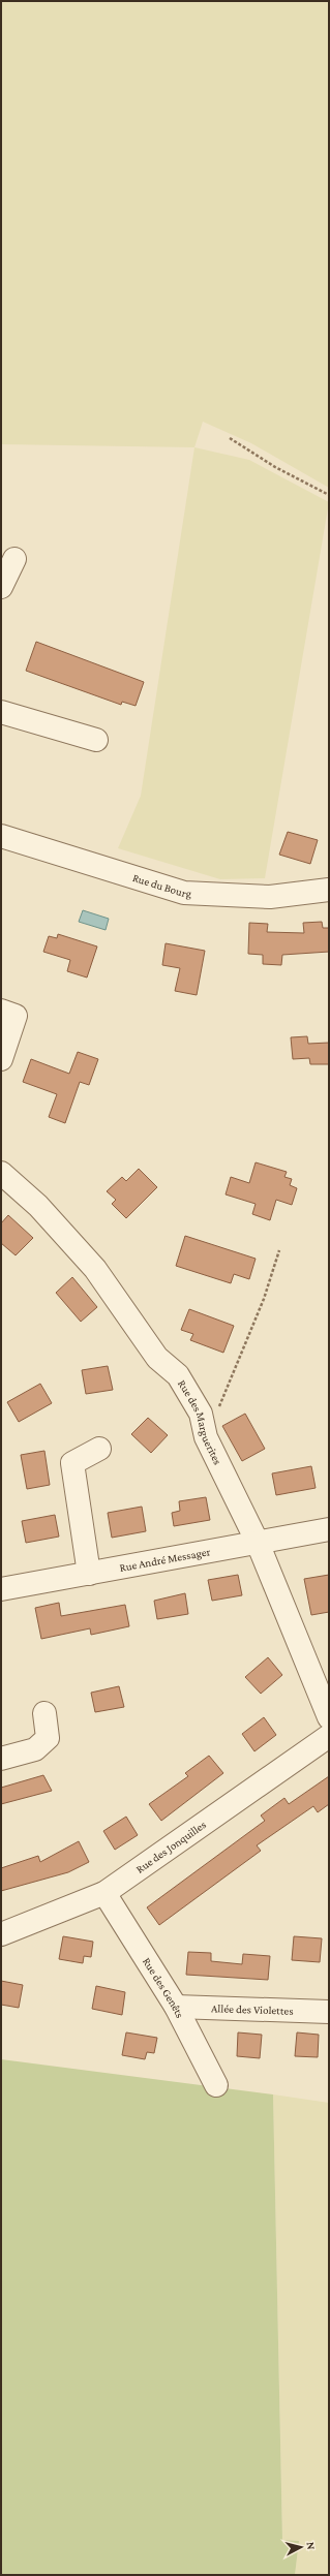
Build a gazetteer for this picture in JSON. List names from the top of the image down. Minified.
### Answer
{"streets":{"street":["Rue du Bourg","Rue des Marguerites","Rue André Messager","Rue des Jonquilles","Rue des Genêts","Allée des Violettes"]},"crossings":[["Rue des Marguerites","Rue André Messager"],["Rue des Jonquilles","Rue des Genêts"],["Rue des Genêts","Allée des Violettes"]],"north":"right"}
